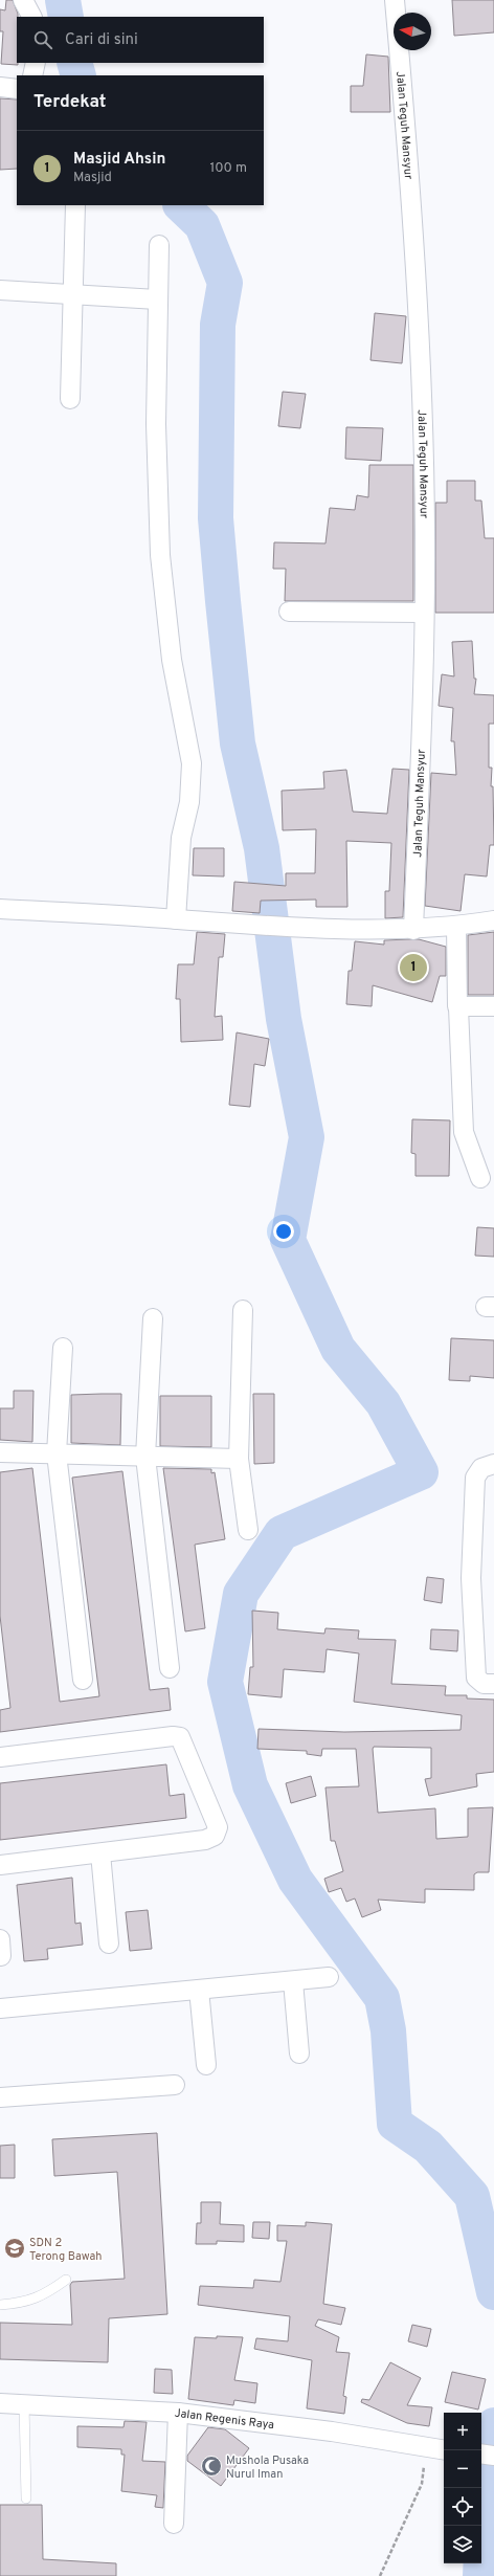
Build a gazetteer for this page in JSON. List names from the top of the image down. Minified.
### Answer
{"streets":{"street":["Jalan Teguh Mansyur","Jalan Regenis Raya"]},"places":{"school or university":["SDN 2 Terong Bawah"],"mosque":["Mushola Pusaka Nurul Iman"]},"north":"left","page":{"search":"Cari di sini","heading":"Terdekat","list":[{"mark":"1","name":"Masjid Ahsin","note":"Masjid","value":"100 m"}],"pins":"1","map_buttons":["+","−"]}}
